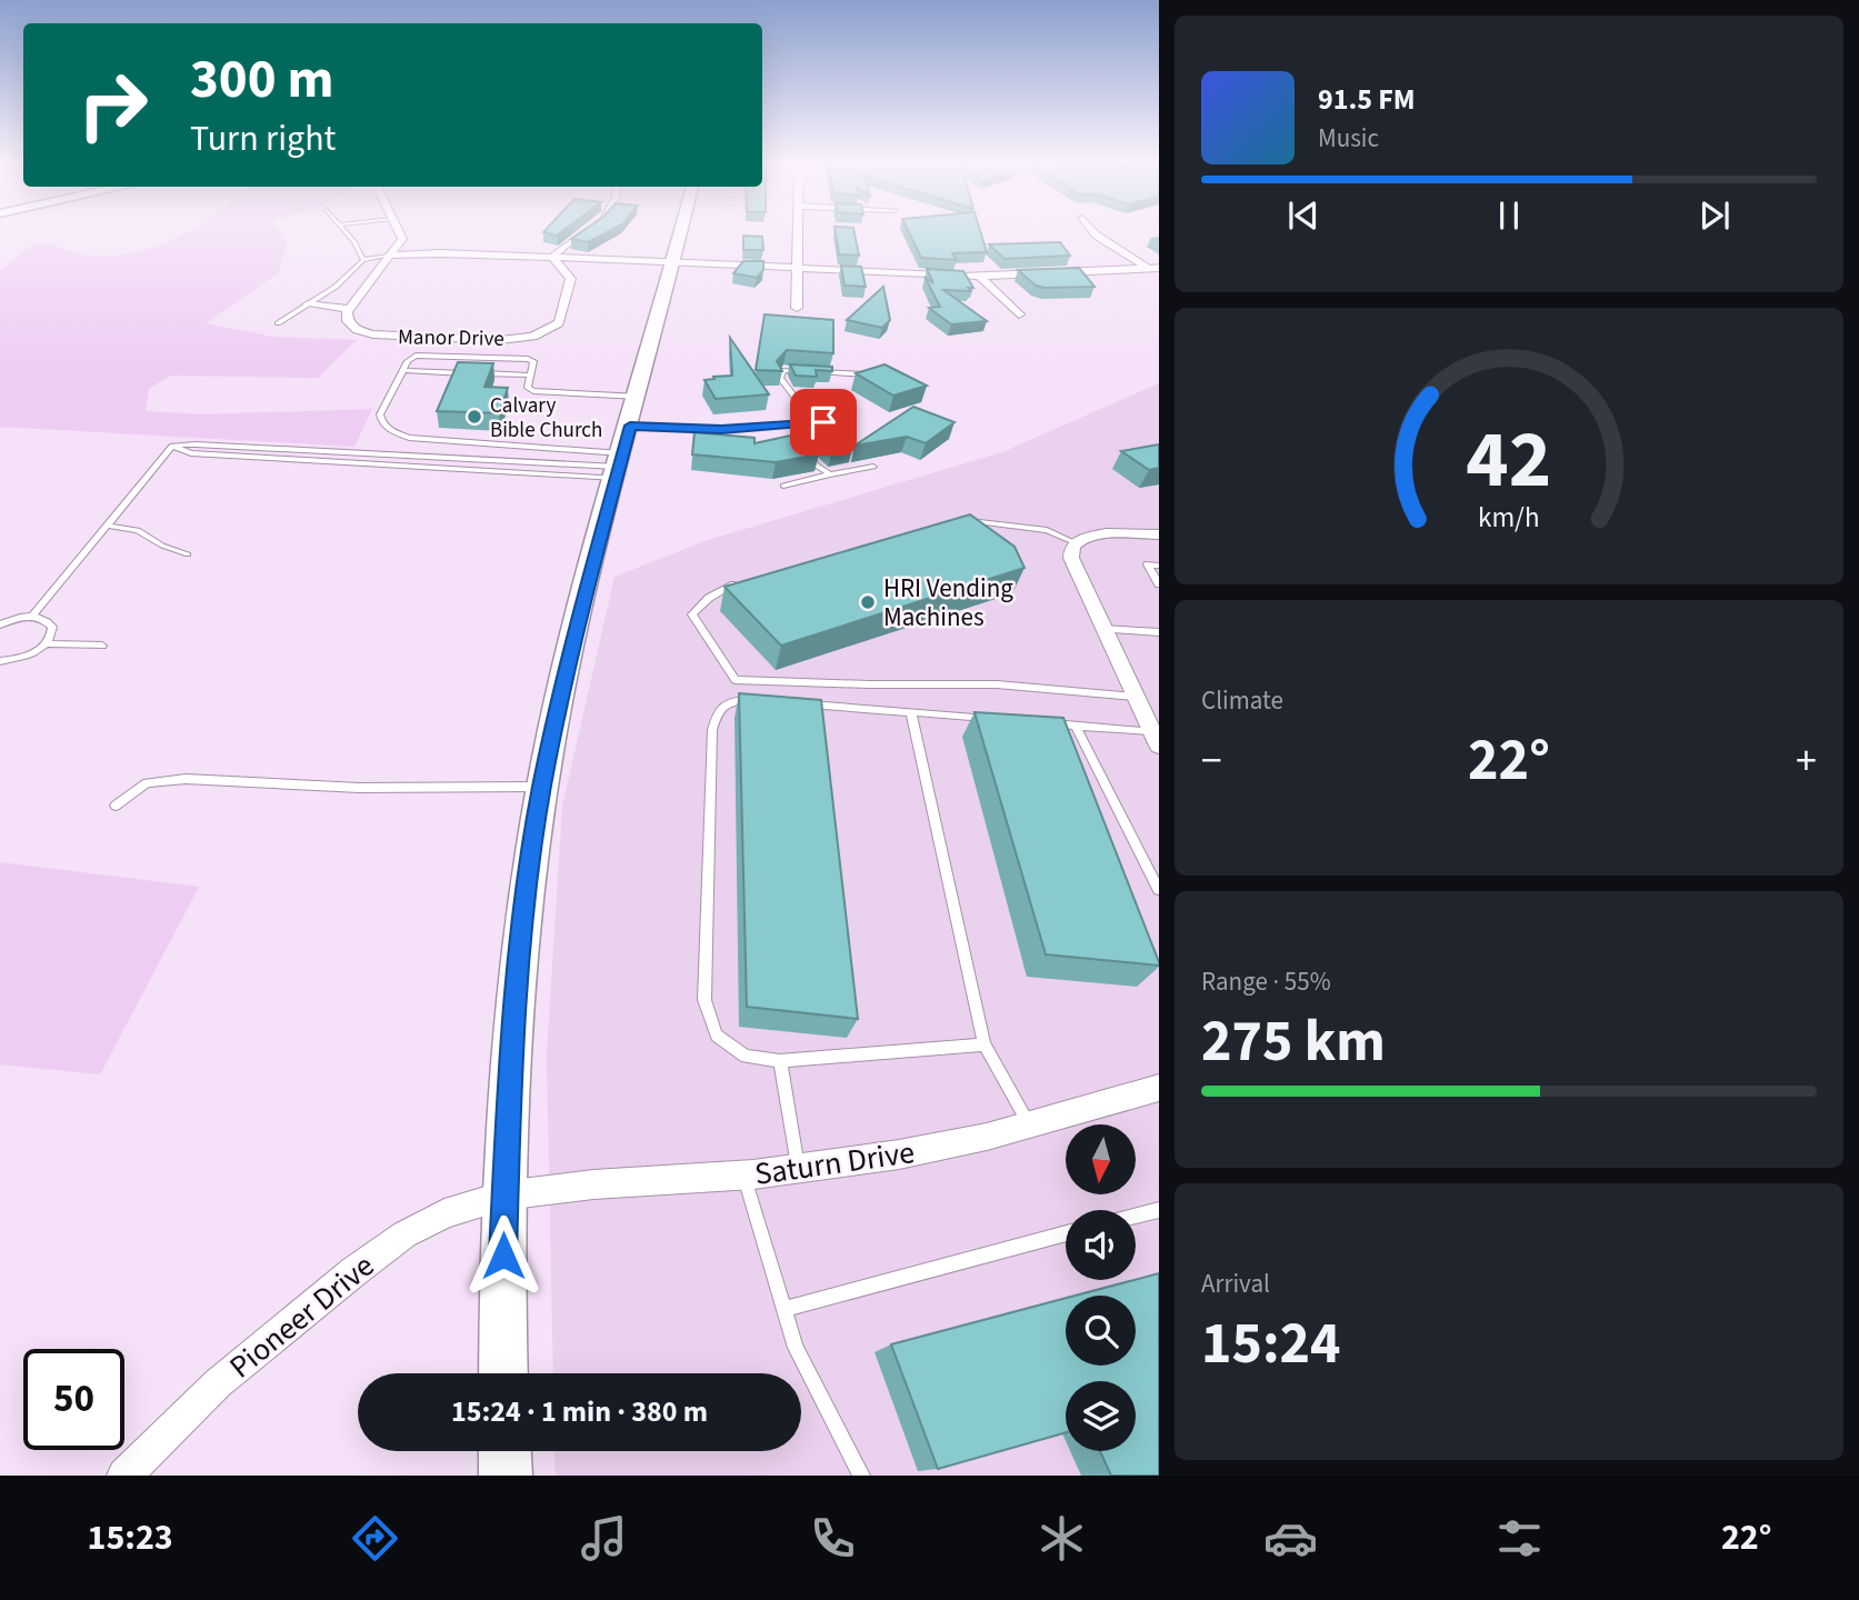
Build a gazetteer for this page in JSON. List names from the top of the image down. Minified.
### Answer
{"streets":{"street":["Manor Drive","Saturn Drive","Pioneer Drive"]},"crossings":[["Saturn Drive","Pioneer Drive"]],"places":["Calvary Bible Church","HRI Vending Machines"],"north":"bottom","page":{"turn":["300 m","Turn right"],"song":["91.5 FM","Music"],"tile":["Climate",["Range · 55%","275 km"],["Arrival","15:24"]],"heat":["−","22°","+"],"limit":"50","trip":"15:24 · 1 min · 380 m","tabs":["15:23","22°"],"gauge":["42","km/h"]}}
